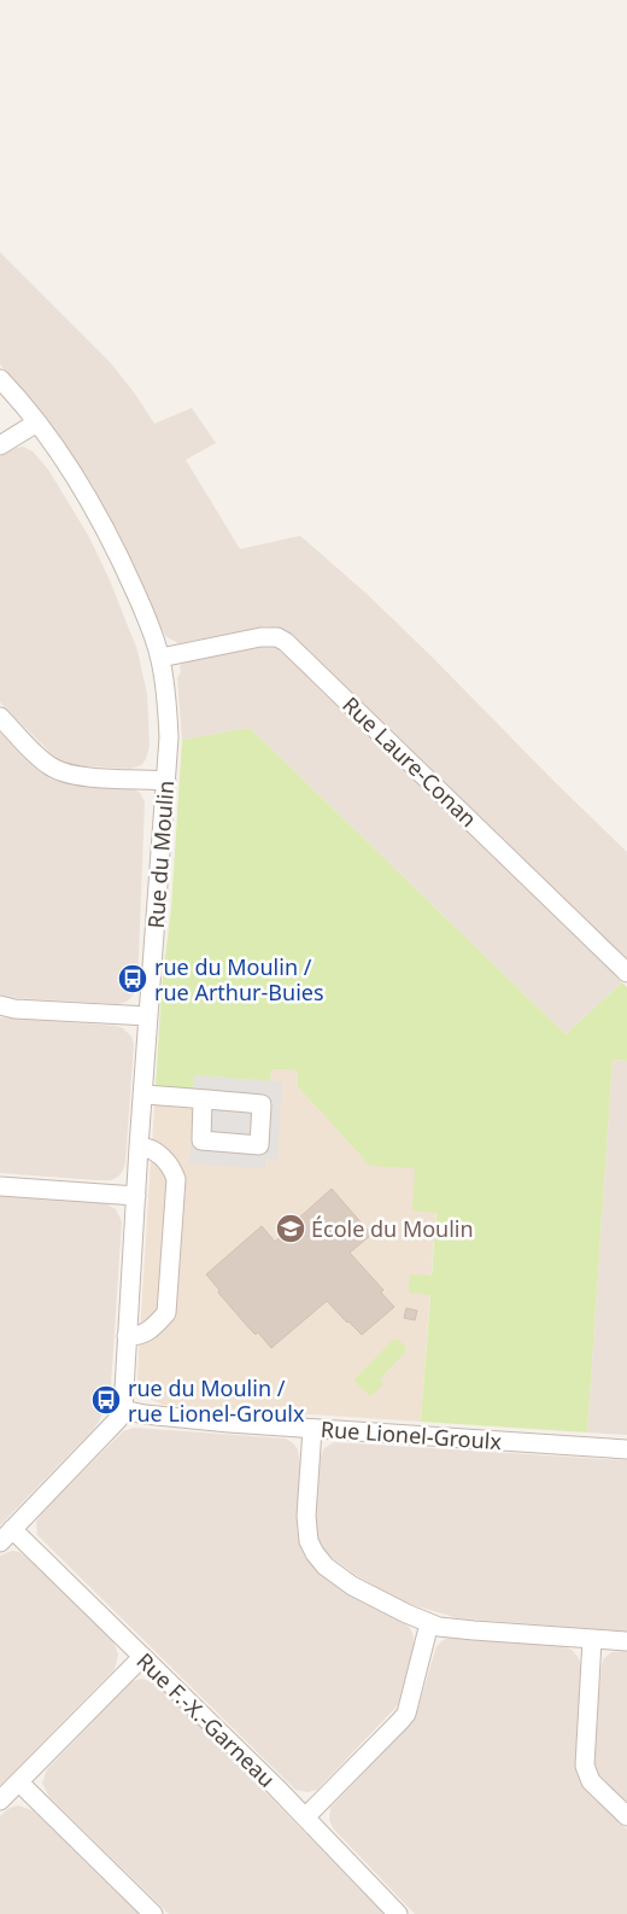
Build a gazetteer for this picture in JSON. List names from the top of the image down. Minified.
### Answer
{"streets":{"street":["Rue Laure-Conan","Rue du Moulin","Rue Lionel-Groulx","Rue F.-X.-Garneau"]},"crossings":[["Rue Laure-Conan","Rue du Moulin"],["Rue du Moulin","Rue Lionel-Groulx"]],"places":{"bus stop":["rue du Moulin / rue Arthur-Buies","rue du Moulin / rue Lionel-Groulx"],"school or university":["École du Moulin"]}}
